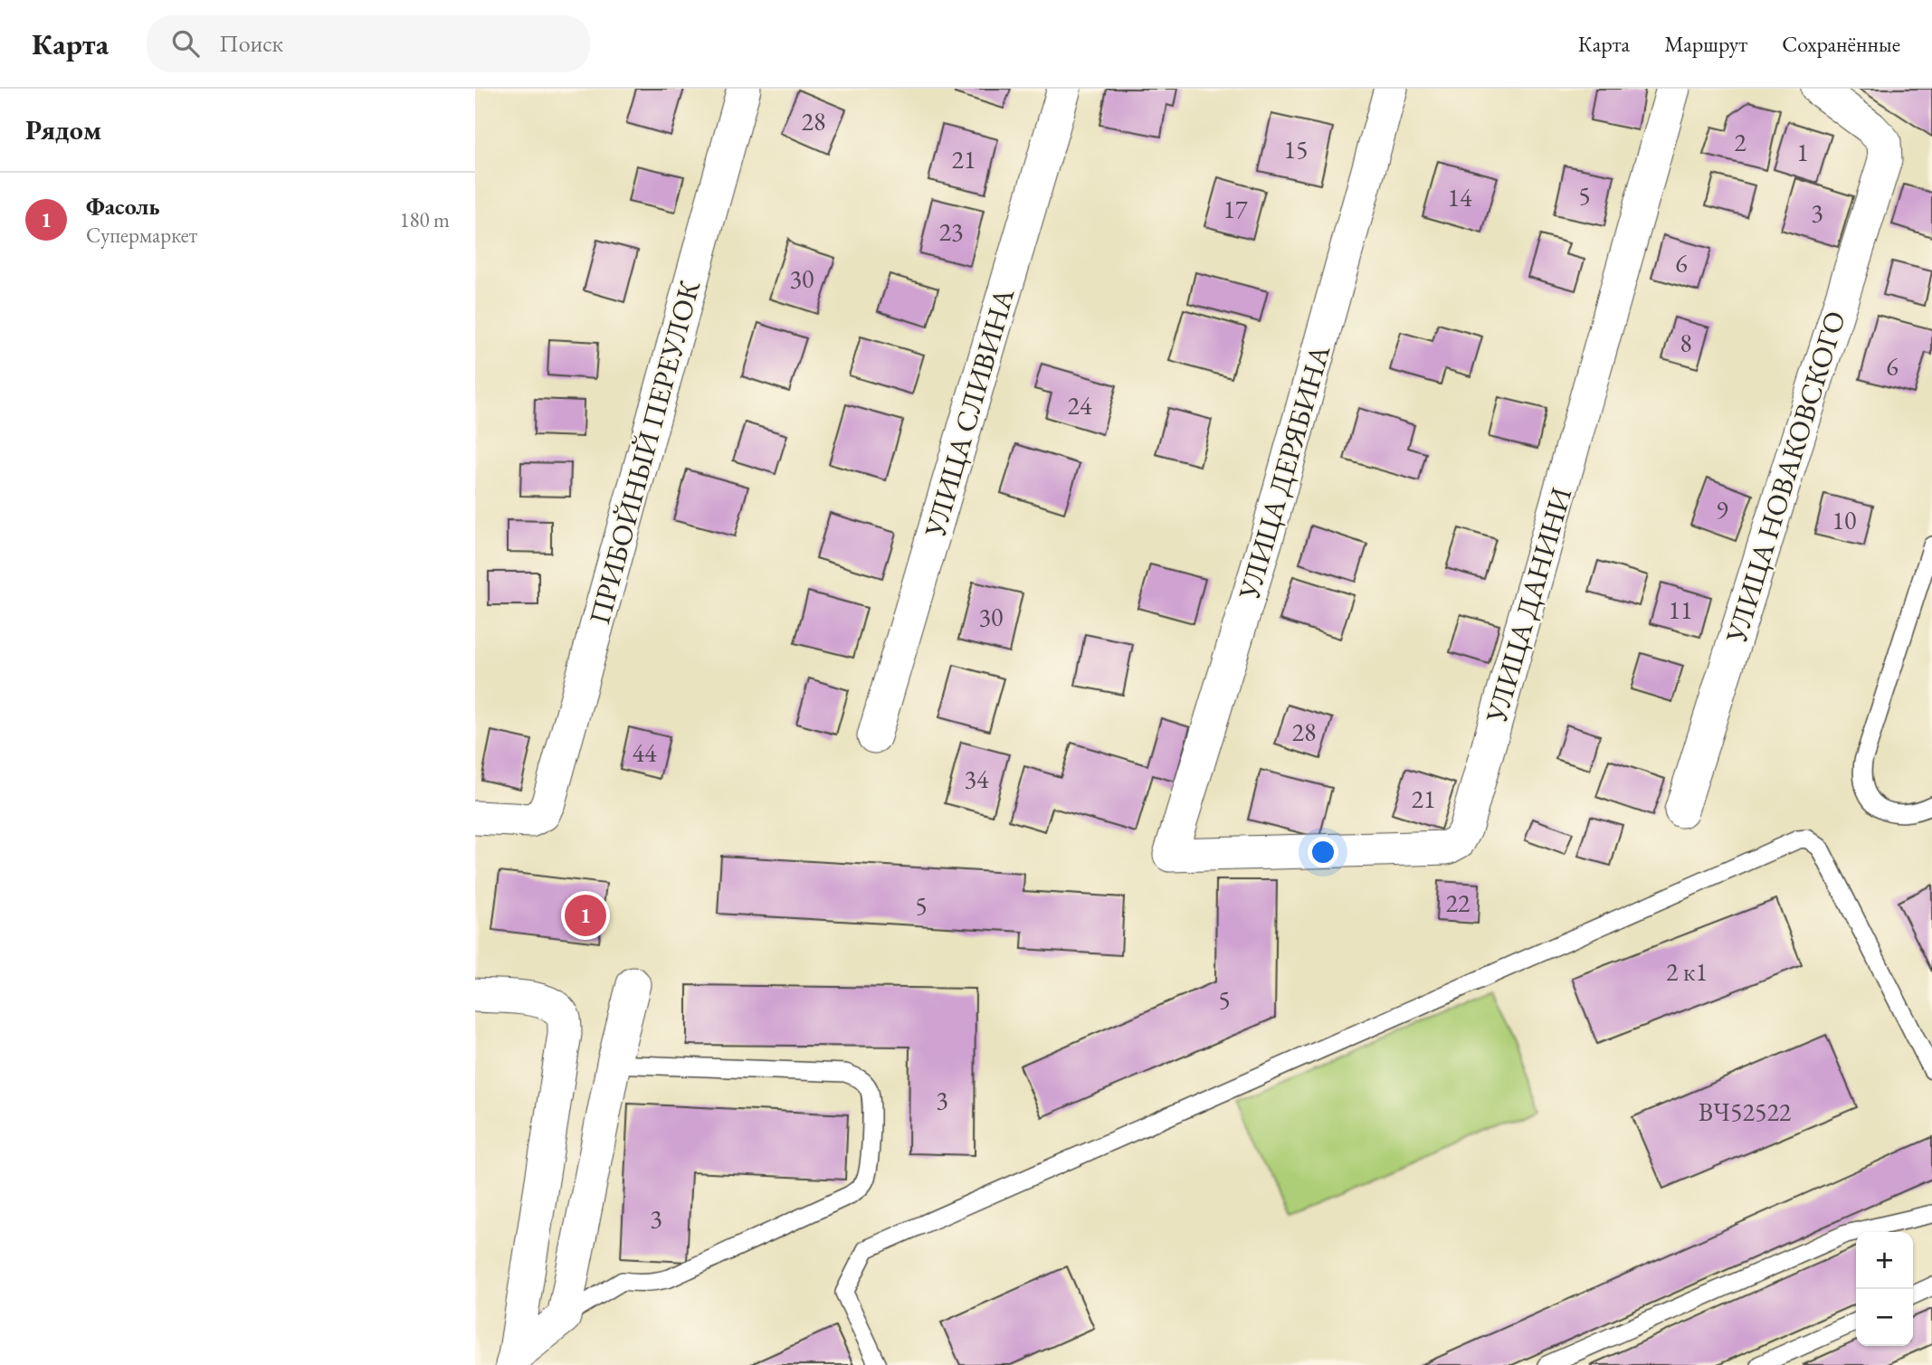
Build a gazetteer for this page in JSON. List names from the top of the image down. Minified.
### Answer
{"streets":{"street":["УЛИЦА СЛИВИНА","ПРИБОЙНЫЙ ПЕРЕУЛОК","УЛИЦА ДЕРЯБИНА","УЛИЦА НОВАКОВСКОГО","УЛИЦА ДАНИНИ"]},"crossings":[["УЛИЦА ДЕРЯБИНА","УЛИЦА ДАНИНИ"]],"house_numbers":["28","2","15","1","21","5","14","17","3","23","6","30","8","6","24","9","10","11","30","28","44","34","21","22","5","2 к1","5","3","ВЧ52522","3"],"page":{"header":"Карта","search":"Поиск","nav":["Карта","Маршрут","Сохранённые"],"heading":"Рядом","list":[{"mark":"1","name":"Фасоль","note":"Супермаркет","value":"180 m"}],"pins":"1","map_buttons":["+","−"]}}
